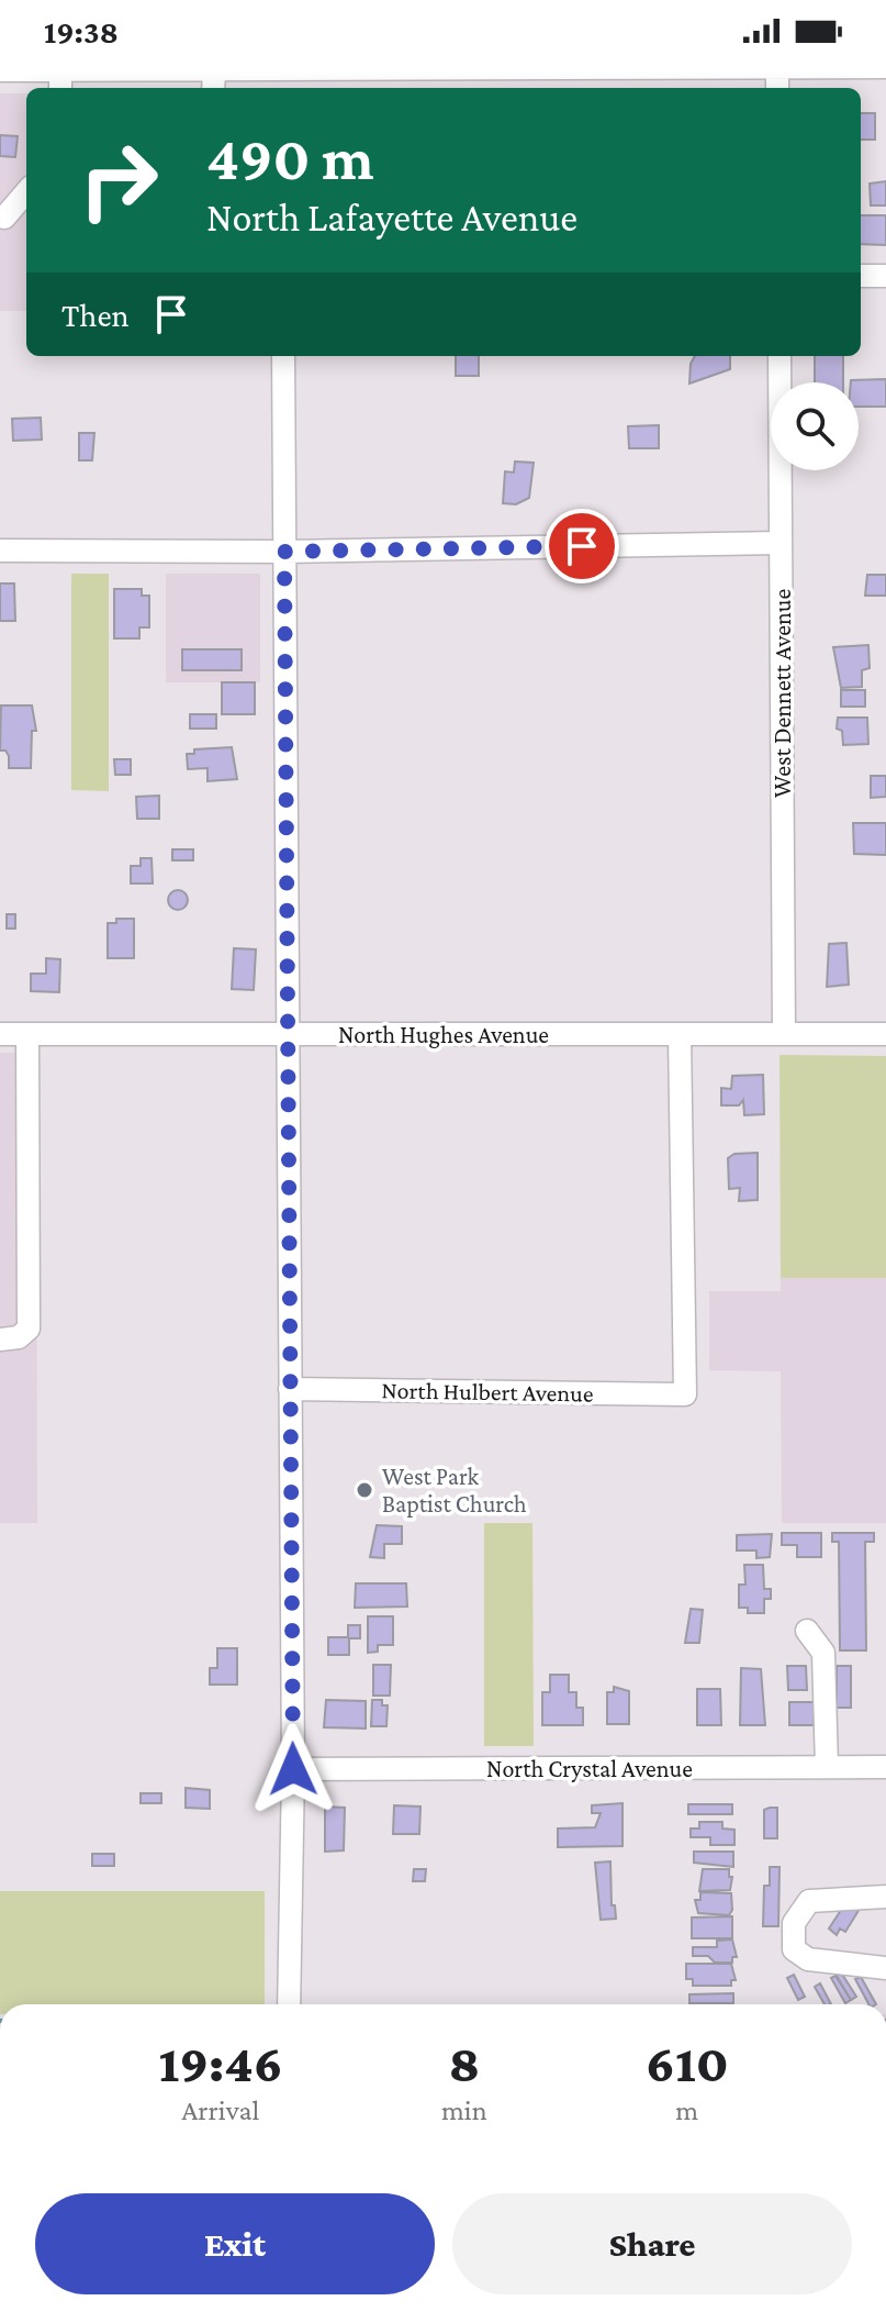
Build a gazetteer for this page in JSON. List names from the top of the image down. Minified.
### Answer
{"streets":{"street":["West Dennett Avenue","North Hughes Avenue","North Hulbert Avenue","North Crystal Avenue"]},"crossings":[["West Dennett Avenue","North Hughes Avenue"],["North Hughes Avenue","North Hulbert Avenue"]],"places":["West Park Baptist Church"],"page":{"status":"19:38","turn":["490 m","North Lafayette Avenue"],"then":"Then","eta":["19:46","Arrival","8","min","610","m"],"buttons":["Exit","Share"]}}
